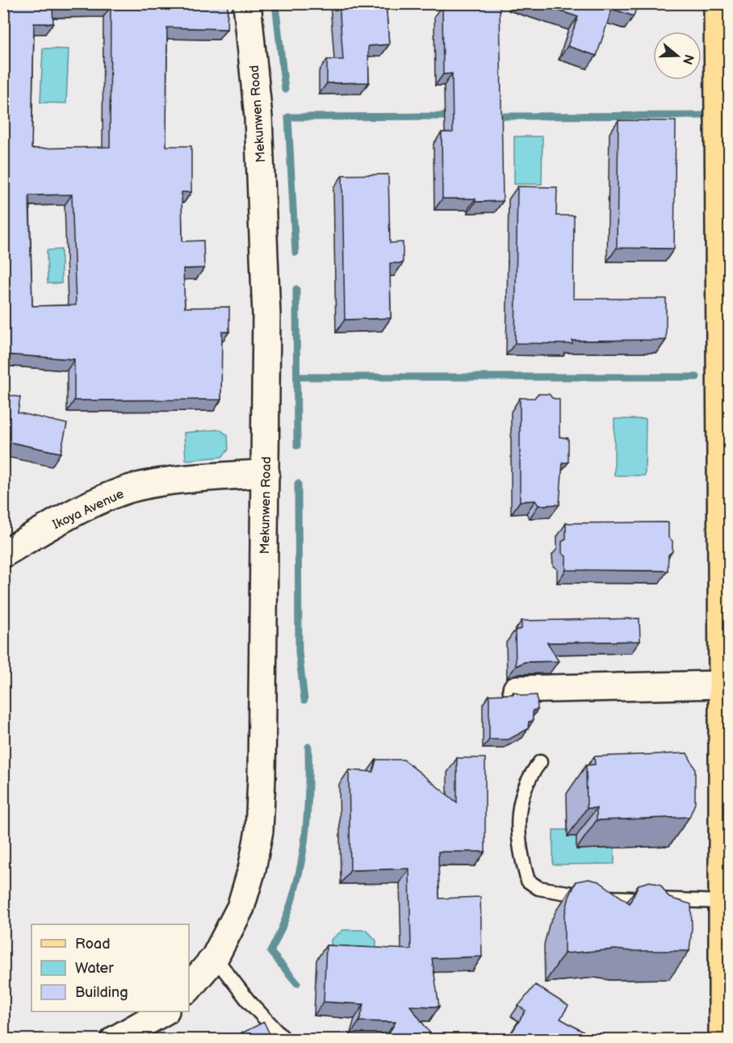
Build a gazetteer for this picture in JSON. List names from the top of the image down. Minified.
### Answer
{"streets":{"street":["Mekunwen Road","Ikoya Avenue"]},"crossings":[["Mekunwen Road","Ikoya Avenue"]],"legend":["Road","Water","Building"],"north":"right"}
